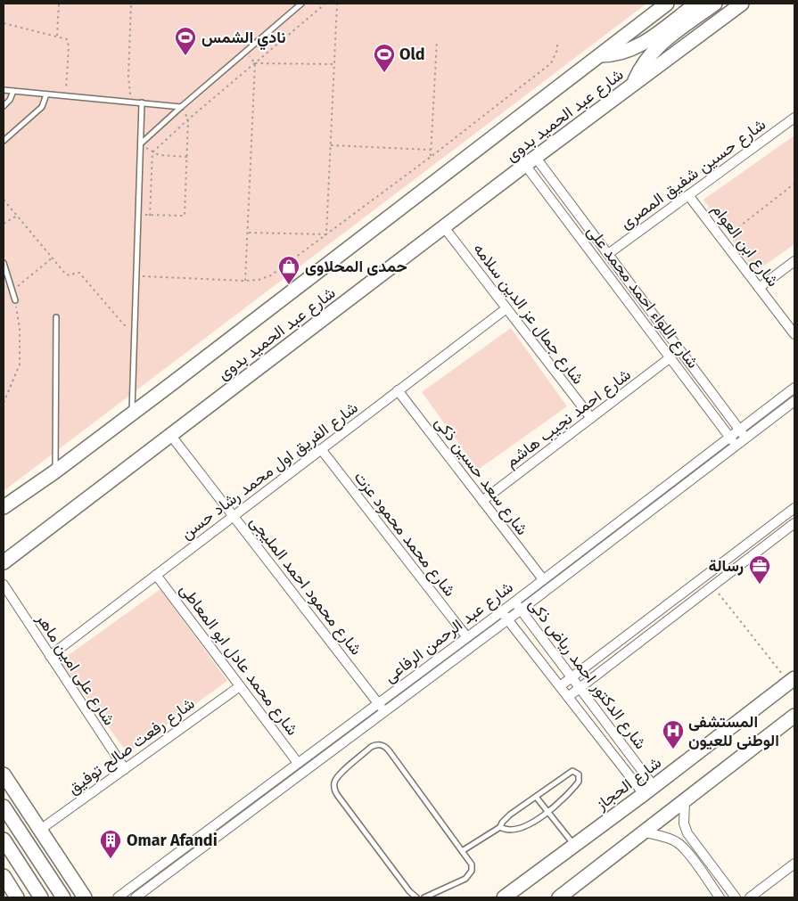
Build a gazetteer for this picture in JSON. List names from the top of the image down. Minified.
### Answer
{"streets":{"main road":["شارع عبد الحميد بدوى","شارع الحجاز"],"street":["شارع حسين شفيق المصرى","شارع ابن العوام","شارع اللواء احمد محمد على","شارع جمال عز الدين سلامه","شارع احمد نجيب هاشم","شارع الفريق اول محمد رشاد حسن","شارع سعد حسين ذكى","شارع محمد محمود عزت","شارع محمود احمد المليجى","شارع عبد الرحمن الرفاعى","شارع محمد عادل ابو المعاطى","شارع على امين ماهر","شارع الدكتور احمد رياض ذكى","شارع رفعت صالح توفيق"]},"crossings":[["شارع عبد الحميد بدوى","شارع اللواء احمد محمد على"],["شارع عبد الحميد بدوى","شارع جمال عز الدين سلامه"],["شارع عبد الحميد بدوى","شارع محمود احمد المليجى"],["شارع حسين شفيق المصرى","شارع ابن العوام"],["شارع حسين شفيق المصرى","شارع اللواء احمد محمد على"],["شارع اللواء احمد محمد على","شارع احمد نجيب هاشم"],["شارع اللواء احمد محمد على","شارع عبد الرحمن الرفاعى"],["شارع جمال عز الدين سلامه","شارع احمد نجيب هاشم"],["شارع جمال عز الدين سلامه","شارع الفريق اول محمد رشاد حسن"],["شارع احمد نجيب هاشم","شارع سعد حسين ذكى"],["شارع الفريق اول محمد رشاد حسن","شارع سعد حسين ذكى"],["شارع الفريق اول محمد رشاد حسن","شارع محمد محمود عزت"],["شارع الفريق اول محمد رشاد حسن","شارع محمود احمد المليجى"],["شارع الفريق اول محمد رشاد حسن","شارع محمد عادل ابو المعاطى"],["شارع الفريق اول محمد رشاد حسن","شارع على امين ماهر"],["شارع سعد حسين ذكى","شارع عبد الرحمن الرفاعى"],["شارع محمد محمود عزت","شارع عبد الرحمن الرفاعى"],["شارع محمود احمد المليجى","شارع عبد الرحمن الرفاعى"],["شارع عبد الرحمن الرفاعى","شارع محمد عادل ابو المعاطى"],["شارع عبد الرحمن الرفاعى","شارع الدكتور احمد رياض ذكى"],["شارع محمد عادل ابو المعاطى","شارع رفعت صالح توفيق"],["شارع على امين ماهر","شارع رفعت صالح توفيق"],["شارع الدكتور احمد رياض ذكى","شارع الحجاز"]],"places":{"sports":["نادي الشمس","Old"],"shop":["حمدى المحلاوى"],"office":["رسالة"],"hospital":["المستشفى الوطنى للعيون"],"building":["Omar Afandi"]}}
